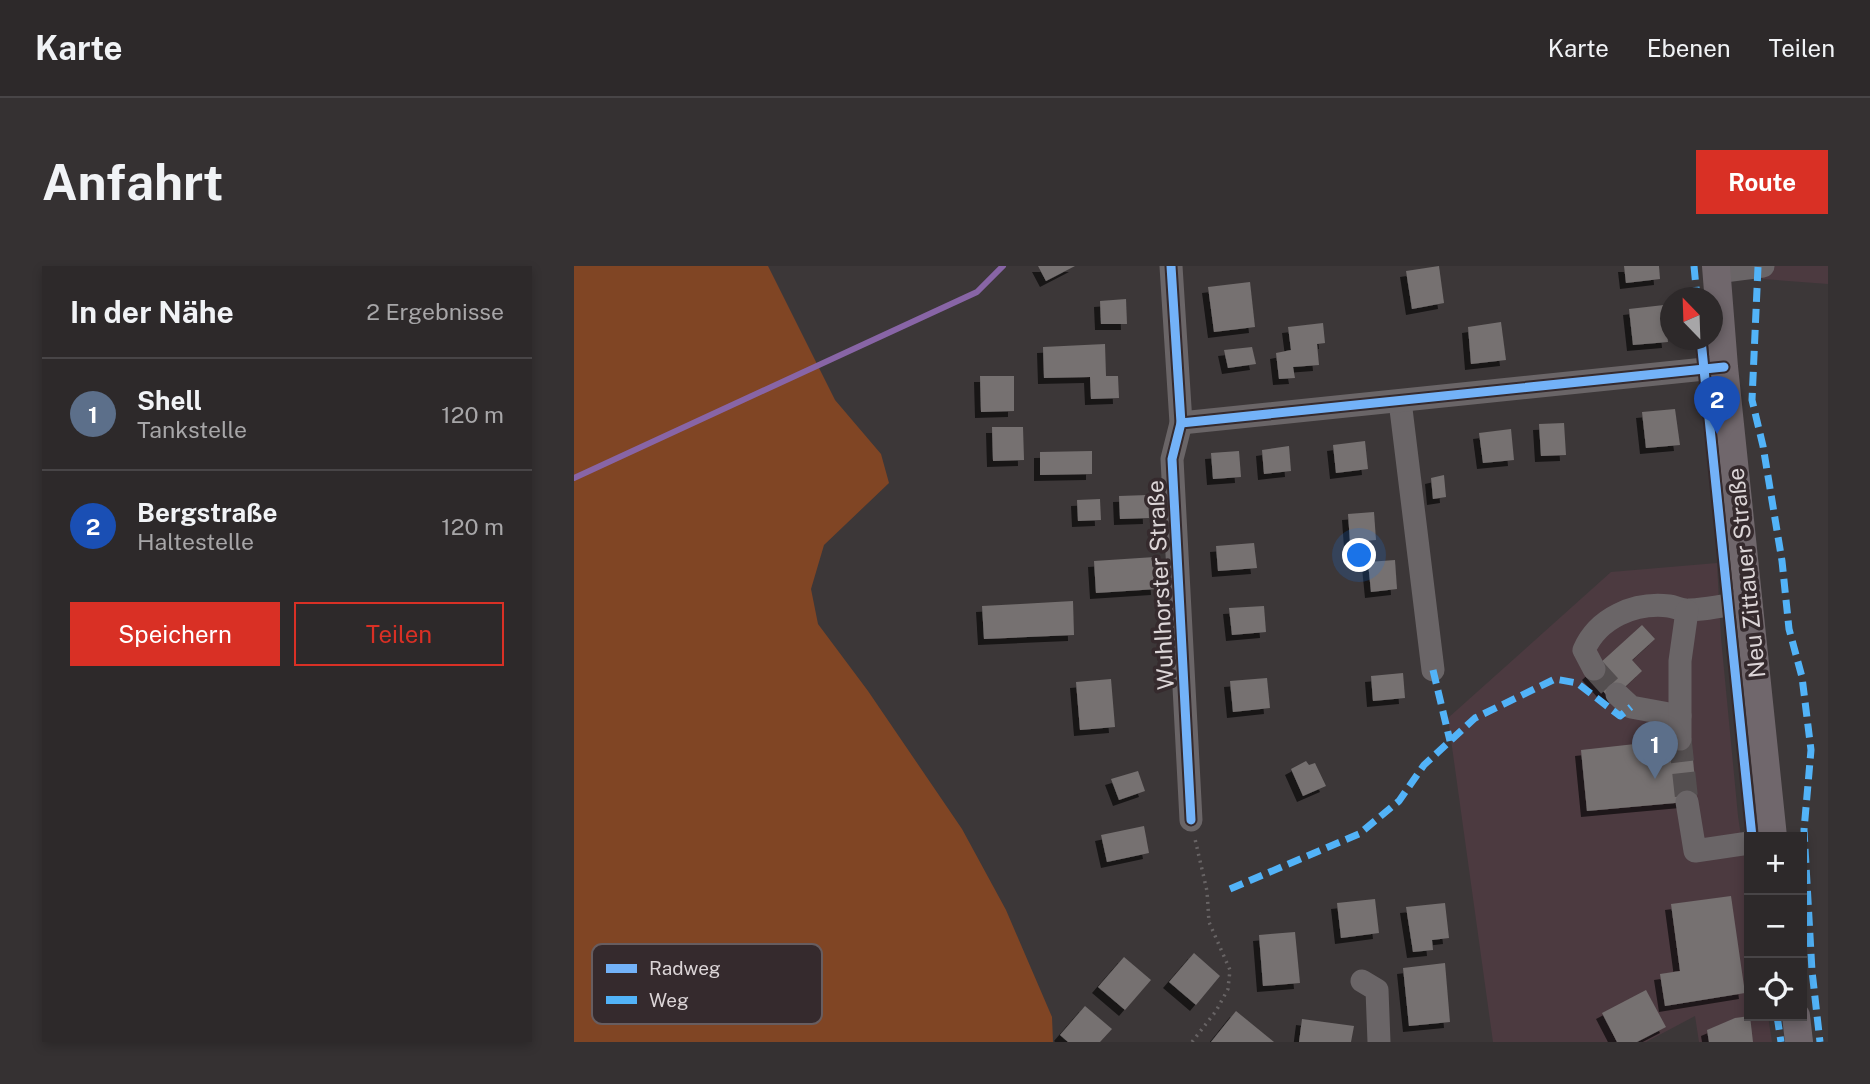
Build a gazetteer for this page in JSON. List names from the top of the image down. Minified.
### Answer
{"streets":{"main road":["Neu Zittauer Straße"],"street":["Wuhlhorster Straße"]},"legend":["Radweg","Weg"],"north":"top left","page":{"header":"Karte","nav":["Karte","Ebenen","Teilen"],"buttons":["Route",["Speichern","Teilen"]],"title":"Anfahrt","heading":["In der Nähe","2 Ergebnisse"],"list":[{"mark":"1","name":"Shell","note":"Tankstelle","value":"120 m"},{"mark":"2","name":"Bergstraße","note":"Haltestelle","value":"120 m"}],"pins":["2","1"],"map_buttons":["+","−"]}}
